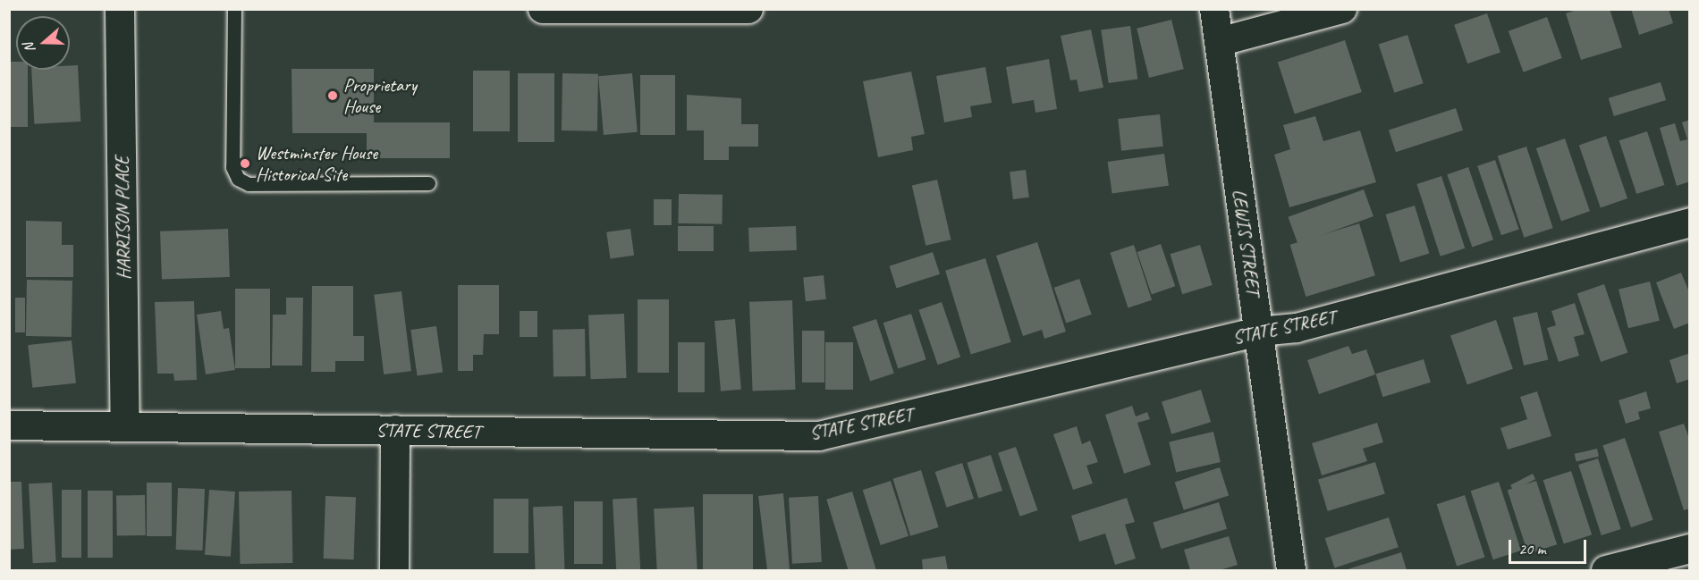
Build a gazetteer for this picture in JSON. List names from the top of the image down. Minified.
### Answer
{"streets":{"street":["HARRISON PLACE","LEWIS STREET","STATE STREET"]},"crossings":[["HARRISON PLACE","STATE STREET"],["LEWIS STREET","STATE STREET"]],"places":["Proprietary House","Westminster House Historical Site"],"scale_bar":"20 m","north":"left"}
